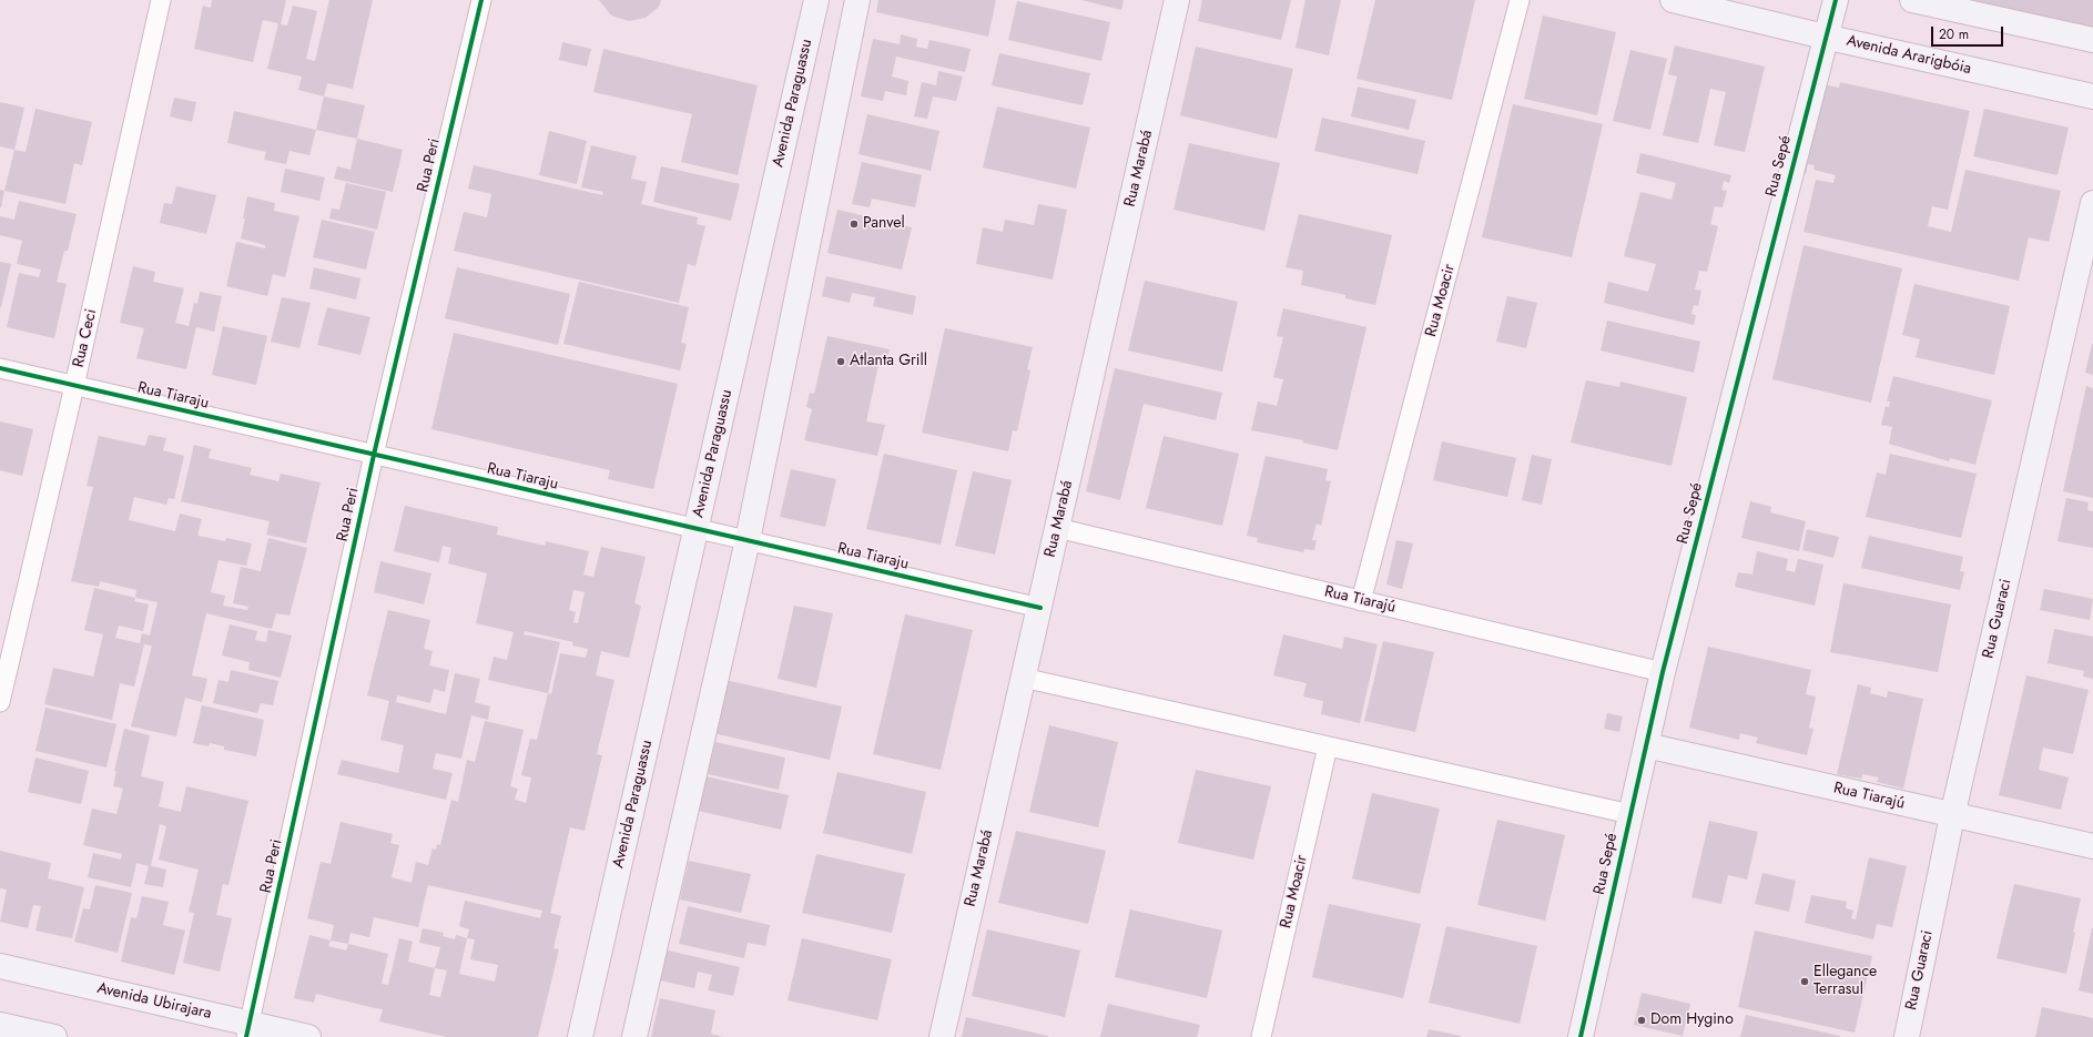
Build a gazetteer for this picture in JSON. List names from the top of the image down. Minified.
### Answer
{"streets":{"street":["Avenida Ararigbóia","Avenida Paraguassu","Rua Peri","Rua Sepé","Rua Marabá","Rua Moacir","Rua Ceci","Rua Tiaraju","Rua Tiarajú","Rua Guaraci","Avenida Ubirajara"]},"crossings":[["Avenida Ararigbóia","Rua Sepé"],["Avenida Paraguassu","Rua Tiaraju"],["Rua Peri","Rua Tiaraju"],["Rua Peri","Avenida Ubirajara"],["Rua Sepé","Rua Tiarajú"],["Rua Marabá","Rua Tiaraju"],["Rua Marabá","Rua Tiarajú"],["Rua Moacir","Rua Tiarajú"],["Rua Ceci","Rua Tiaraju"],["Rua Tiarajú","Rua Guaraci"]],"places":["Panvel","Atlanta Grill","Ellegance Terrasul","Dom Hygino"],"scale_bar":"20 m"}
